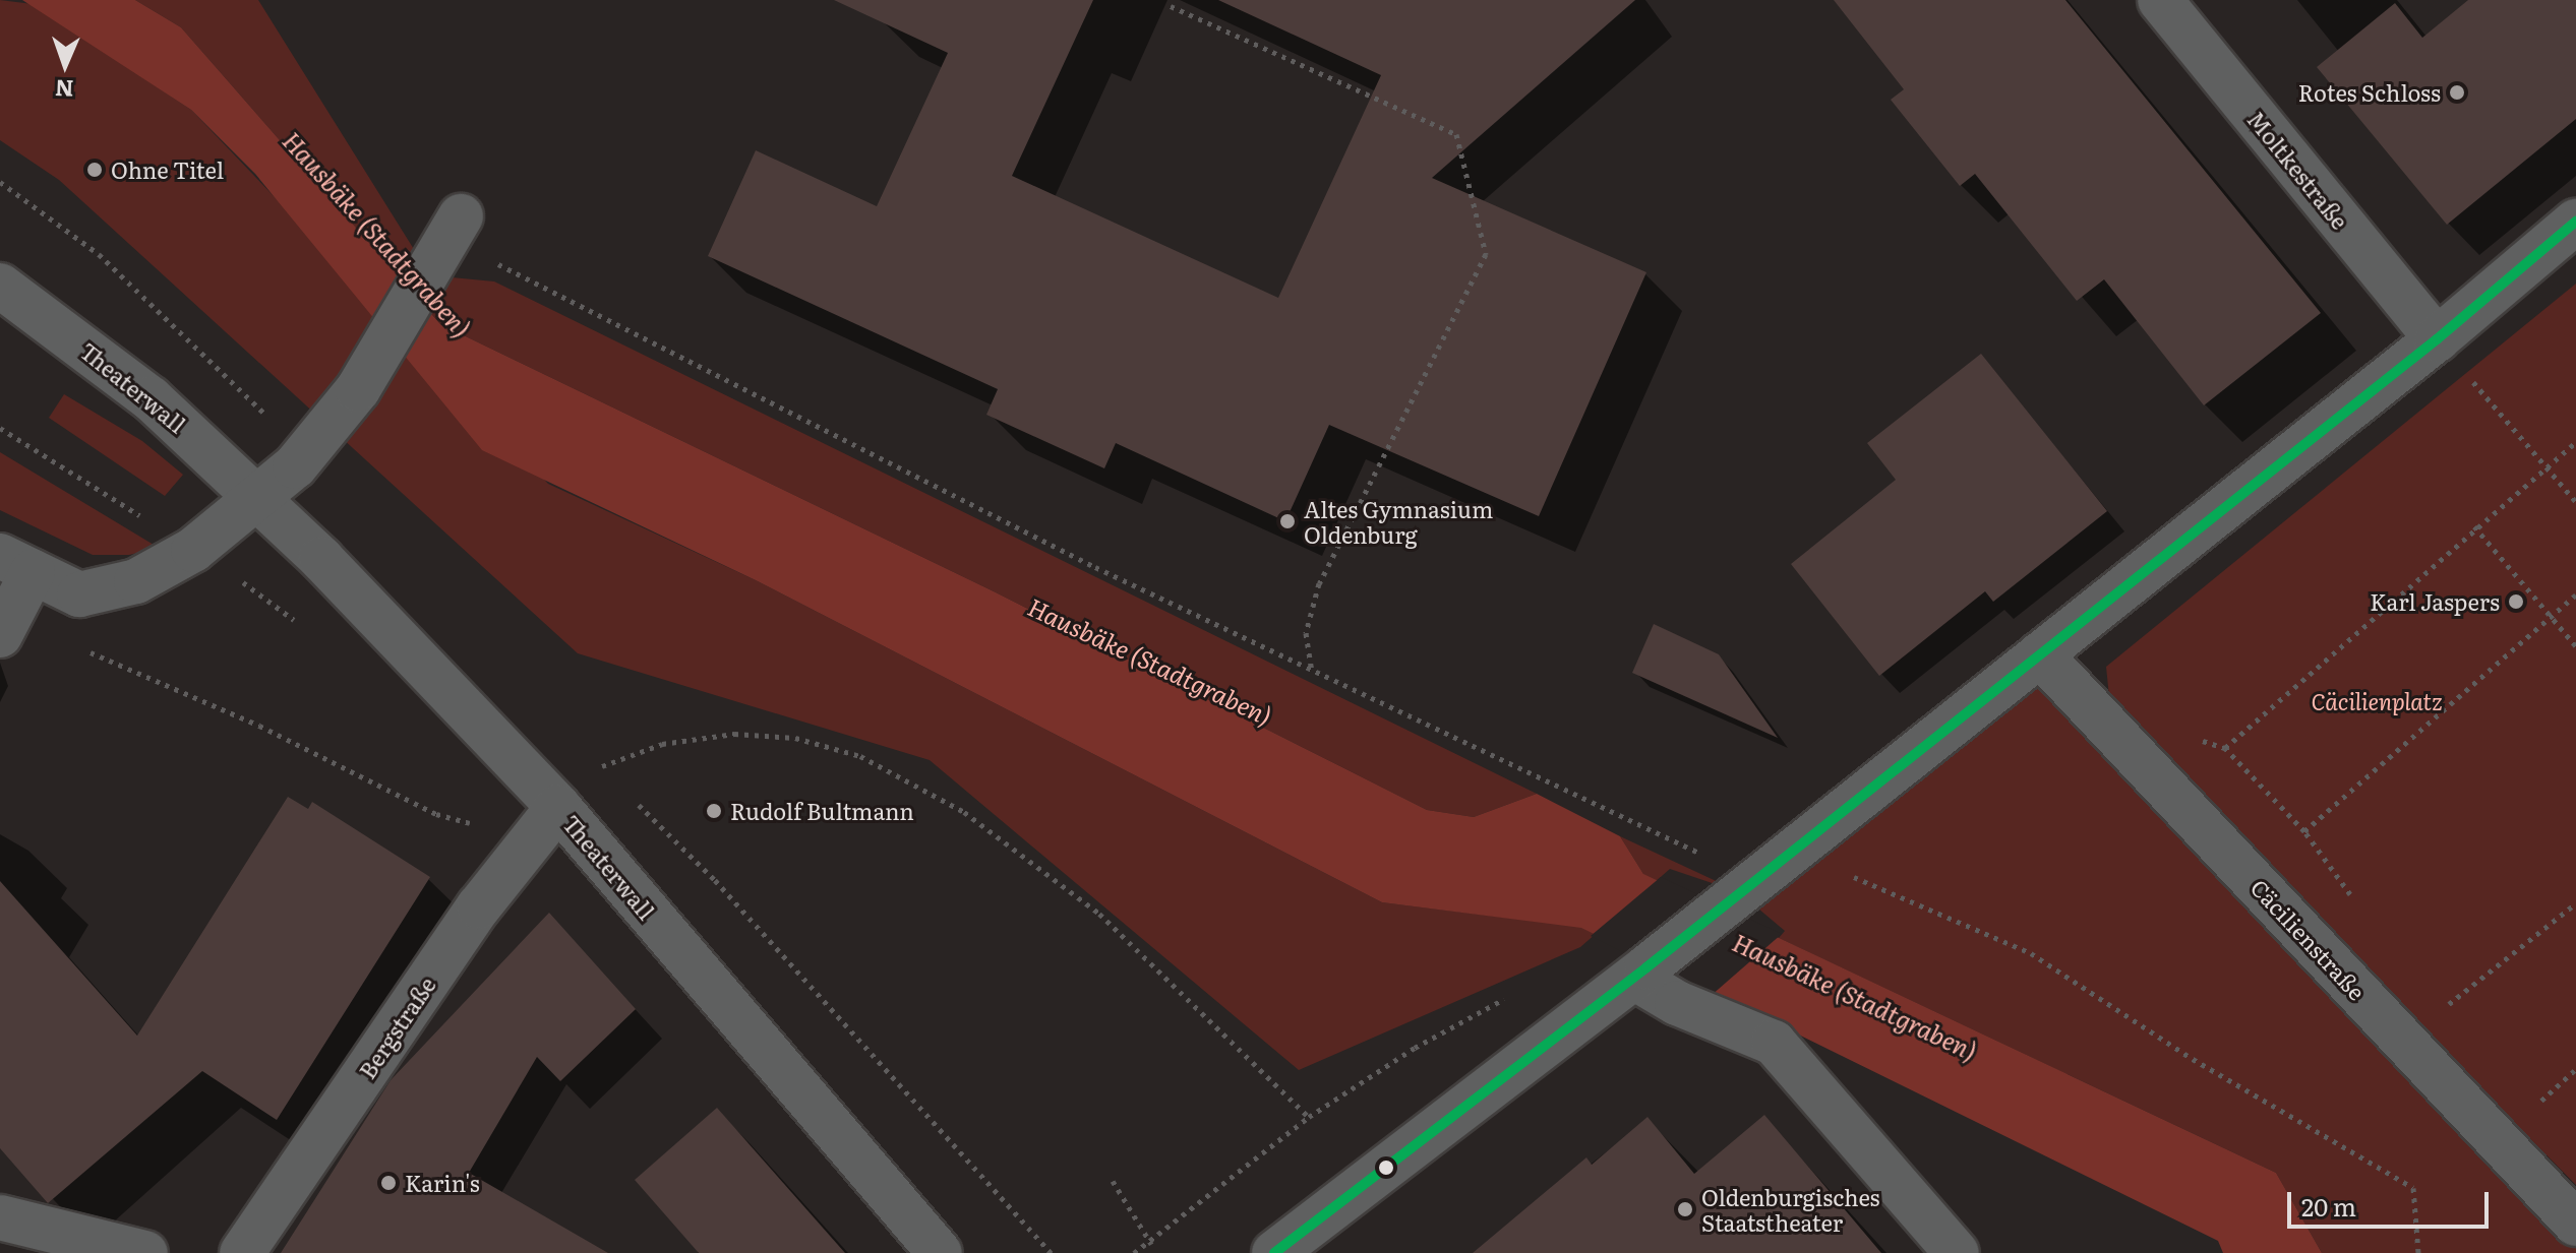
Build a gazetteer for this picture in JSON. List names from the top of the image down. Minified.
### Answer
{"streets":{"street":["Moltkestraße","Theaterwall","Cäcilienstraße","Bergstraße"]},"crossings":[["Theaterwall","Bergstraße"]],"water":["Hausbäke (Stadtgraben)"],"parks":["Cäcilienplatz"],"places":["Rotes Schloss","Ohne Titel","Altes Gymnasium Oldenburg","Karl Jaspers","Rudolf Bultmann","Karin's","Oldenburgisches Staatstheater"],"scale_bar":"20 m","north":"bottom"}
